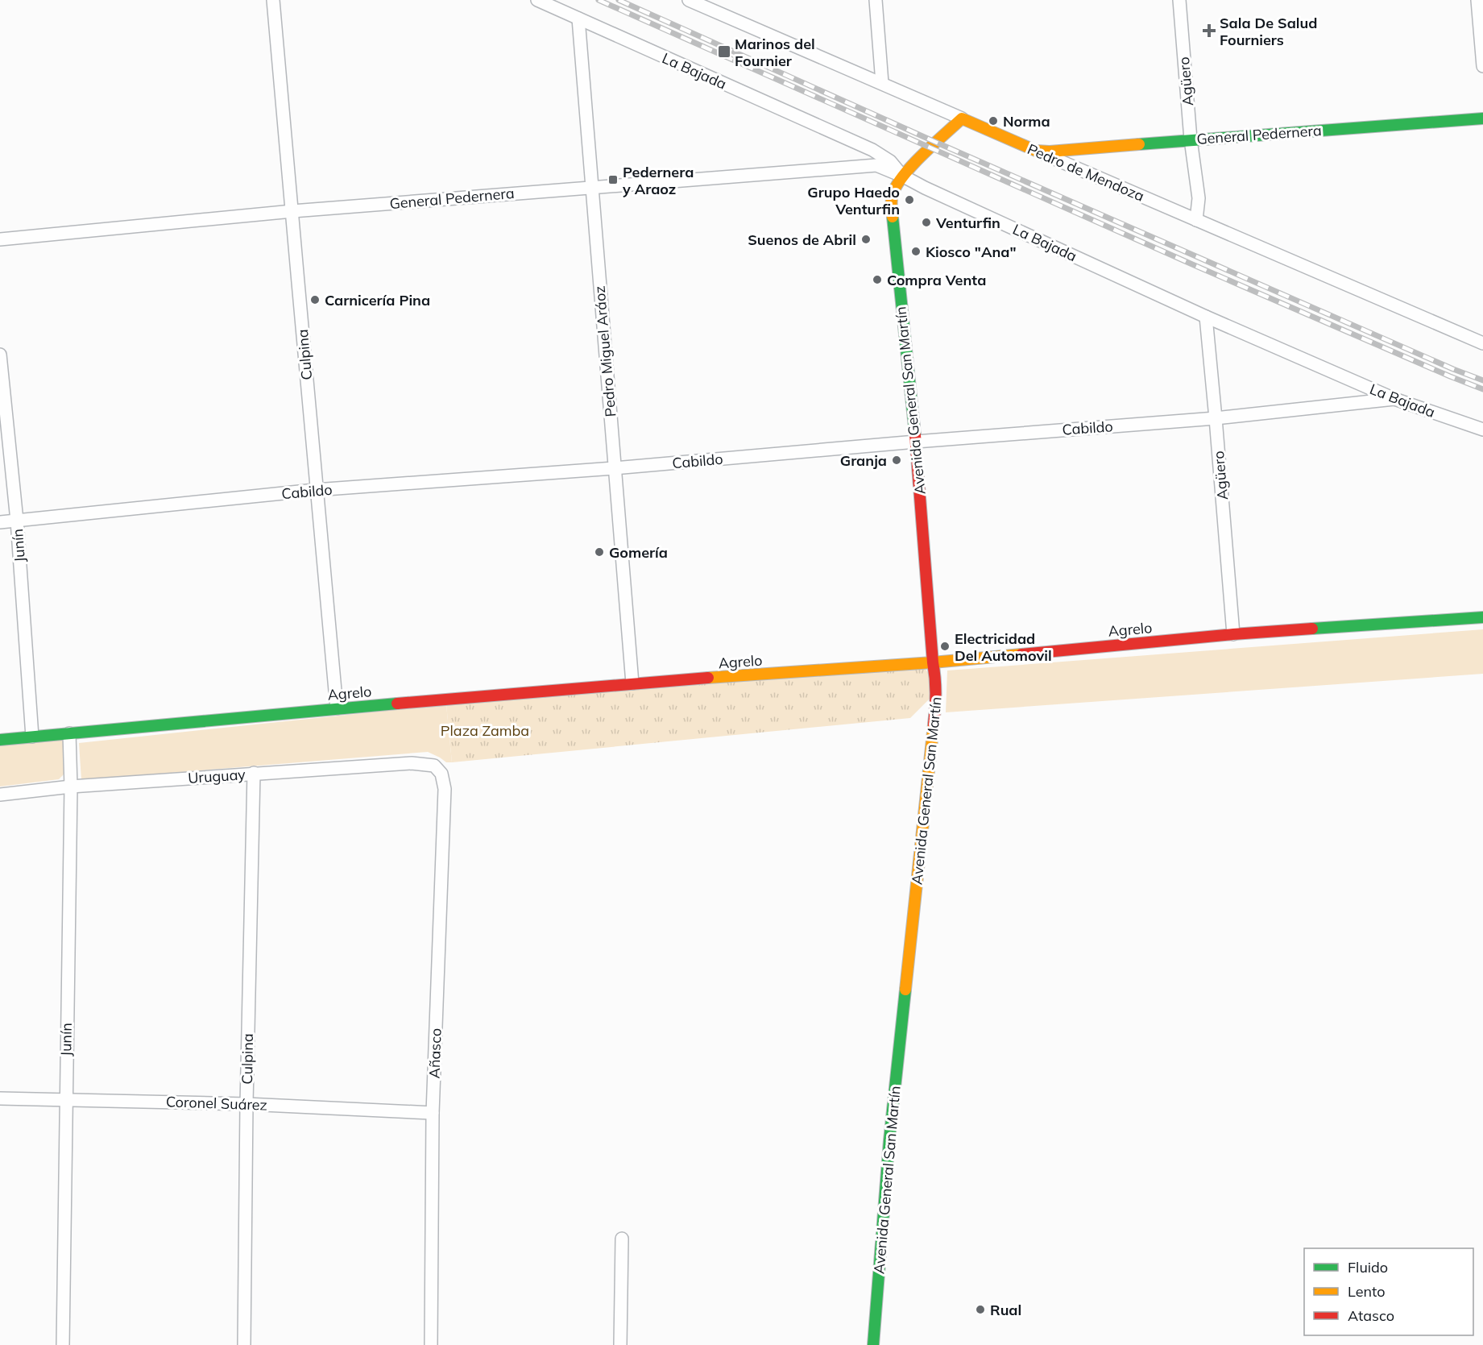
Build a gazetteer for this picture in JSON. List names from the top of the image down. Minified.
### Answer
{"streets":{"street":["La Bajada","Agüero","General Pedernera","Pedro de Mendoza","Pedro Miguel Aráoz","Culpina","Avenida General San Martín","Cabildo","Junín","Agrelo","Uruguay","Añasco","Coronel Suárez"]},"crossings":[["La Bajada","Agüero"],["La Bajada","General Pedernera"],["La Bajada","Pedro Miguel Aráoz"],["La Bajada","Avenida General San Martín"],["La Bajada","Cabildo"],["Agüero","General Pedernera"],["Agüero","Pedro de Mendoza"],["Agüero","Cabildo"],["Agüero","Agrelo"],["General Pedernera","Pedro de Mendoza"],["General Pedernera","Pedro Miguel Aráoz"],["General Pedernera","Culpina"],["General Pedernera","Avenida General San Martín"],["Pedro de Mendoza","Avenida General San Martín"],["Pedro Miguel Aráoz","Cabildo"],["Pedro Miguel Aráoz","Agrelo"],["Culpina","Cabildo"],["Culpina","Agrelo"],["Culpina","Uruguay"],["Culpina","Coronel Suárez"],["Avenida General San Martín","Cabildo"],["Avenida General San Martín","Agrelo"],["Cabildo","Junín"],["Junín","Agrelo"],["Junín","Uruguay"],["Junín","Coronel Suárez"],["Uruguay","Añasco"],["Añasco","Coronel Suárez"]],"parks":["Plaza Zamba"],"places":{"health":["Sala De Salud Fourniers"],"transit":["Marinos del Fournier","Pedernera y Araoz"],"other":["Norma","Grupo Haedo Venturfin","Venturfin","Suenos de Abril","Kiosco \"Ana\"","Compra Venta","Carnicería Pina","Granja","Gomería","Electricidad Del Automovil","Rual"]},"legend":["Fluido","Lento","Atasco"]}
